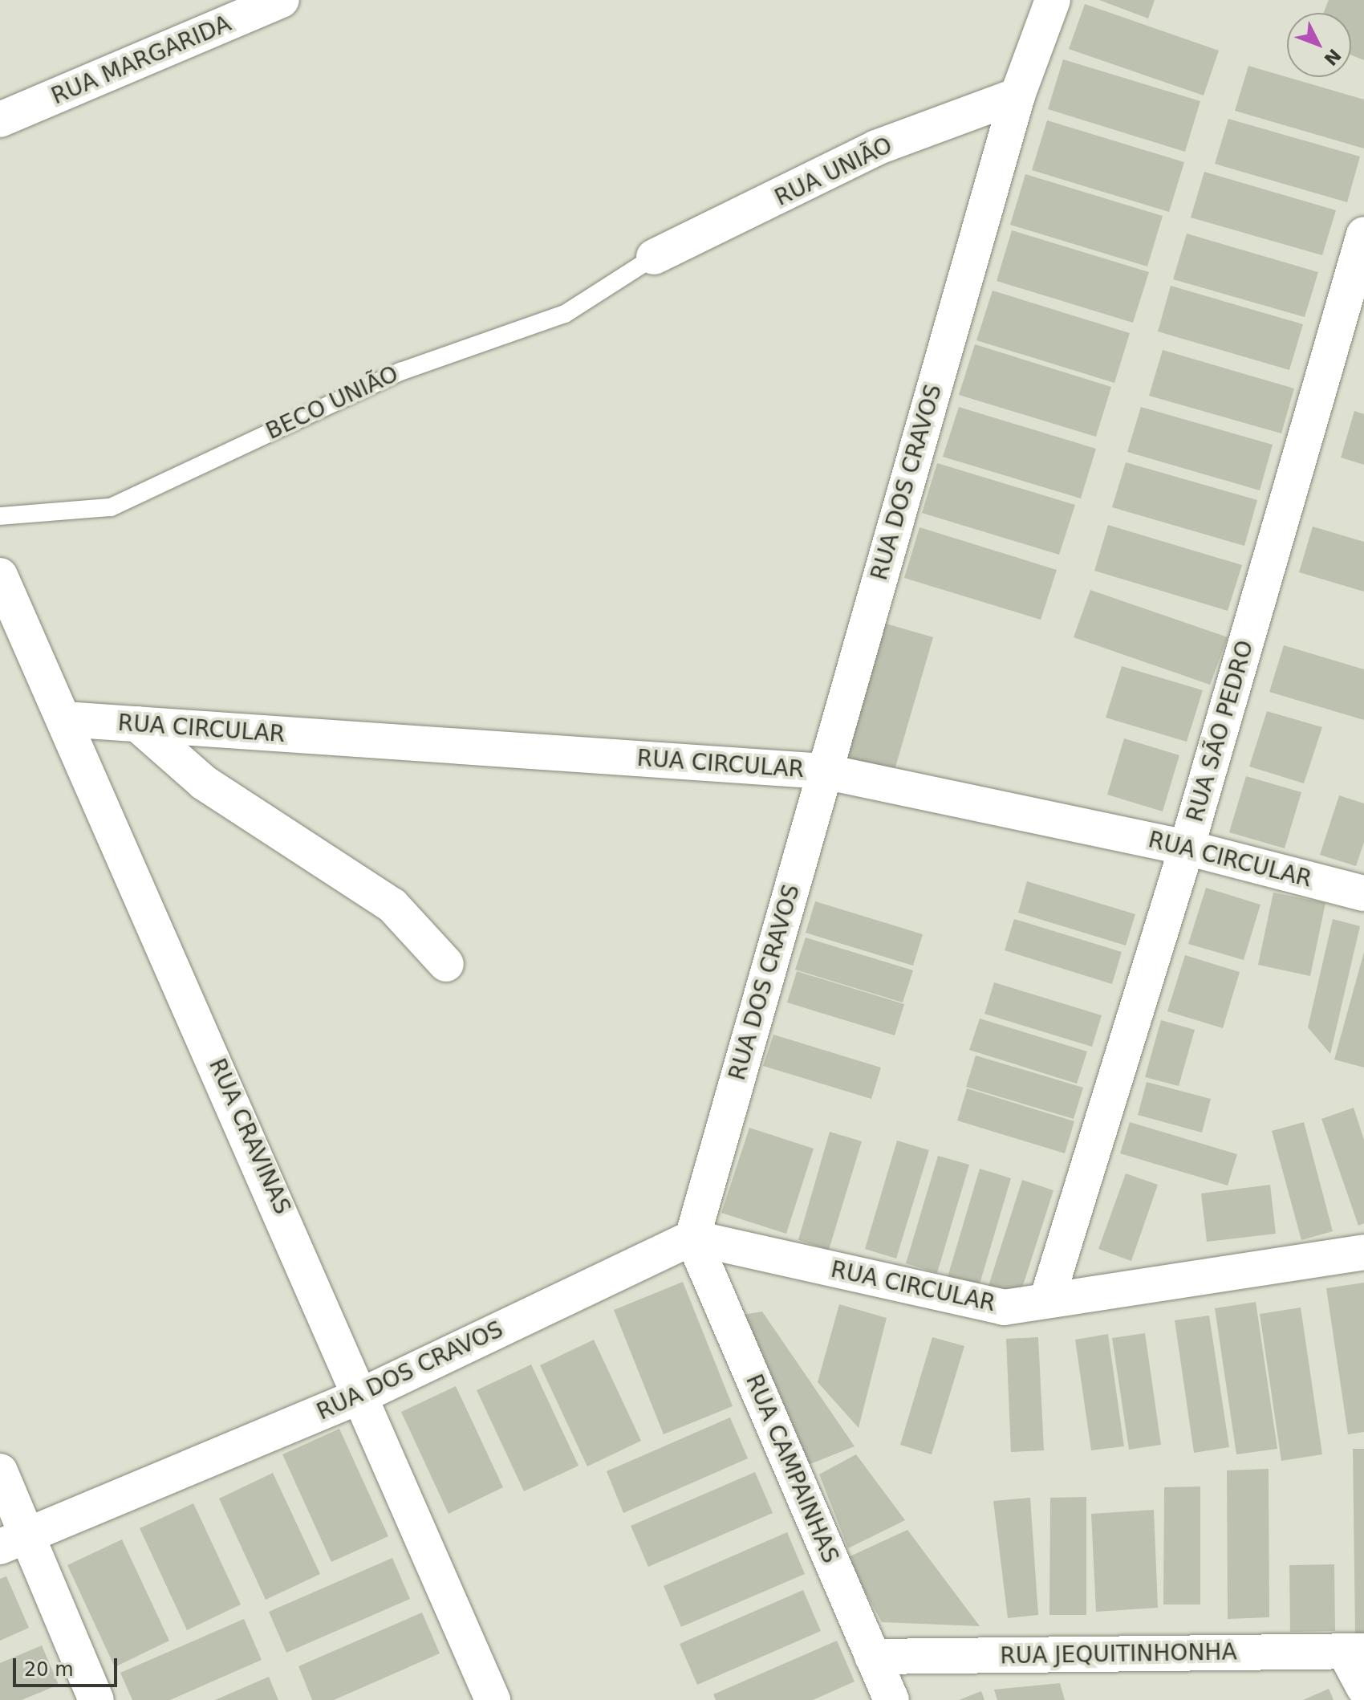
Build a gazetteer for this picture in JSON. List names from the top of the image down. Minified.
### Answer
{"streets":{"street":["RUA MARGARIDA","RUA UNIÃO","RUA DOS CRAVOS","RUA CIRCULAR","RUA SÃO PEDRO","RUA CRAVINAS","RUA CAMPAINHAS","RUA JEQUITINHONHA"],"lane":["BECO UNIÃO"]},"crossings":[["RUA UNIÃO","BECO UNIÃO"],["RUA UNIÃO","RUA DOS CRAVOS"],["RUA DOS CRAVOS","RUA CIRCULAR"],["RUA DOS CRAVOS","RUA CRAVINAS"],["RUA DOS CRAVOS","RUA CAMPAINHAS"],["RUA CIRCULAR","RUA SÃO PEDRO"],["RUA CIRCULAR","RUA CRAVINAS"],["RUA CIRCULAR","RUA CAMPAINHAS"],["RUA CAMPAINHAS","RUA JEQUITINHONHA"]],"scale_bar":"20 m","north":"bottom right"}
